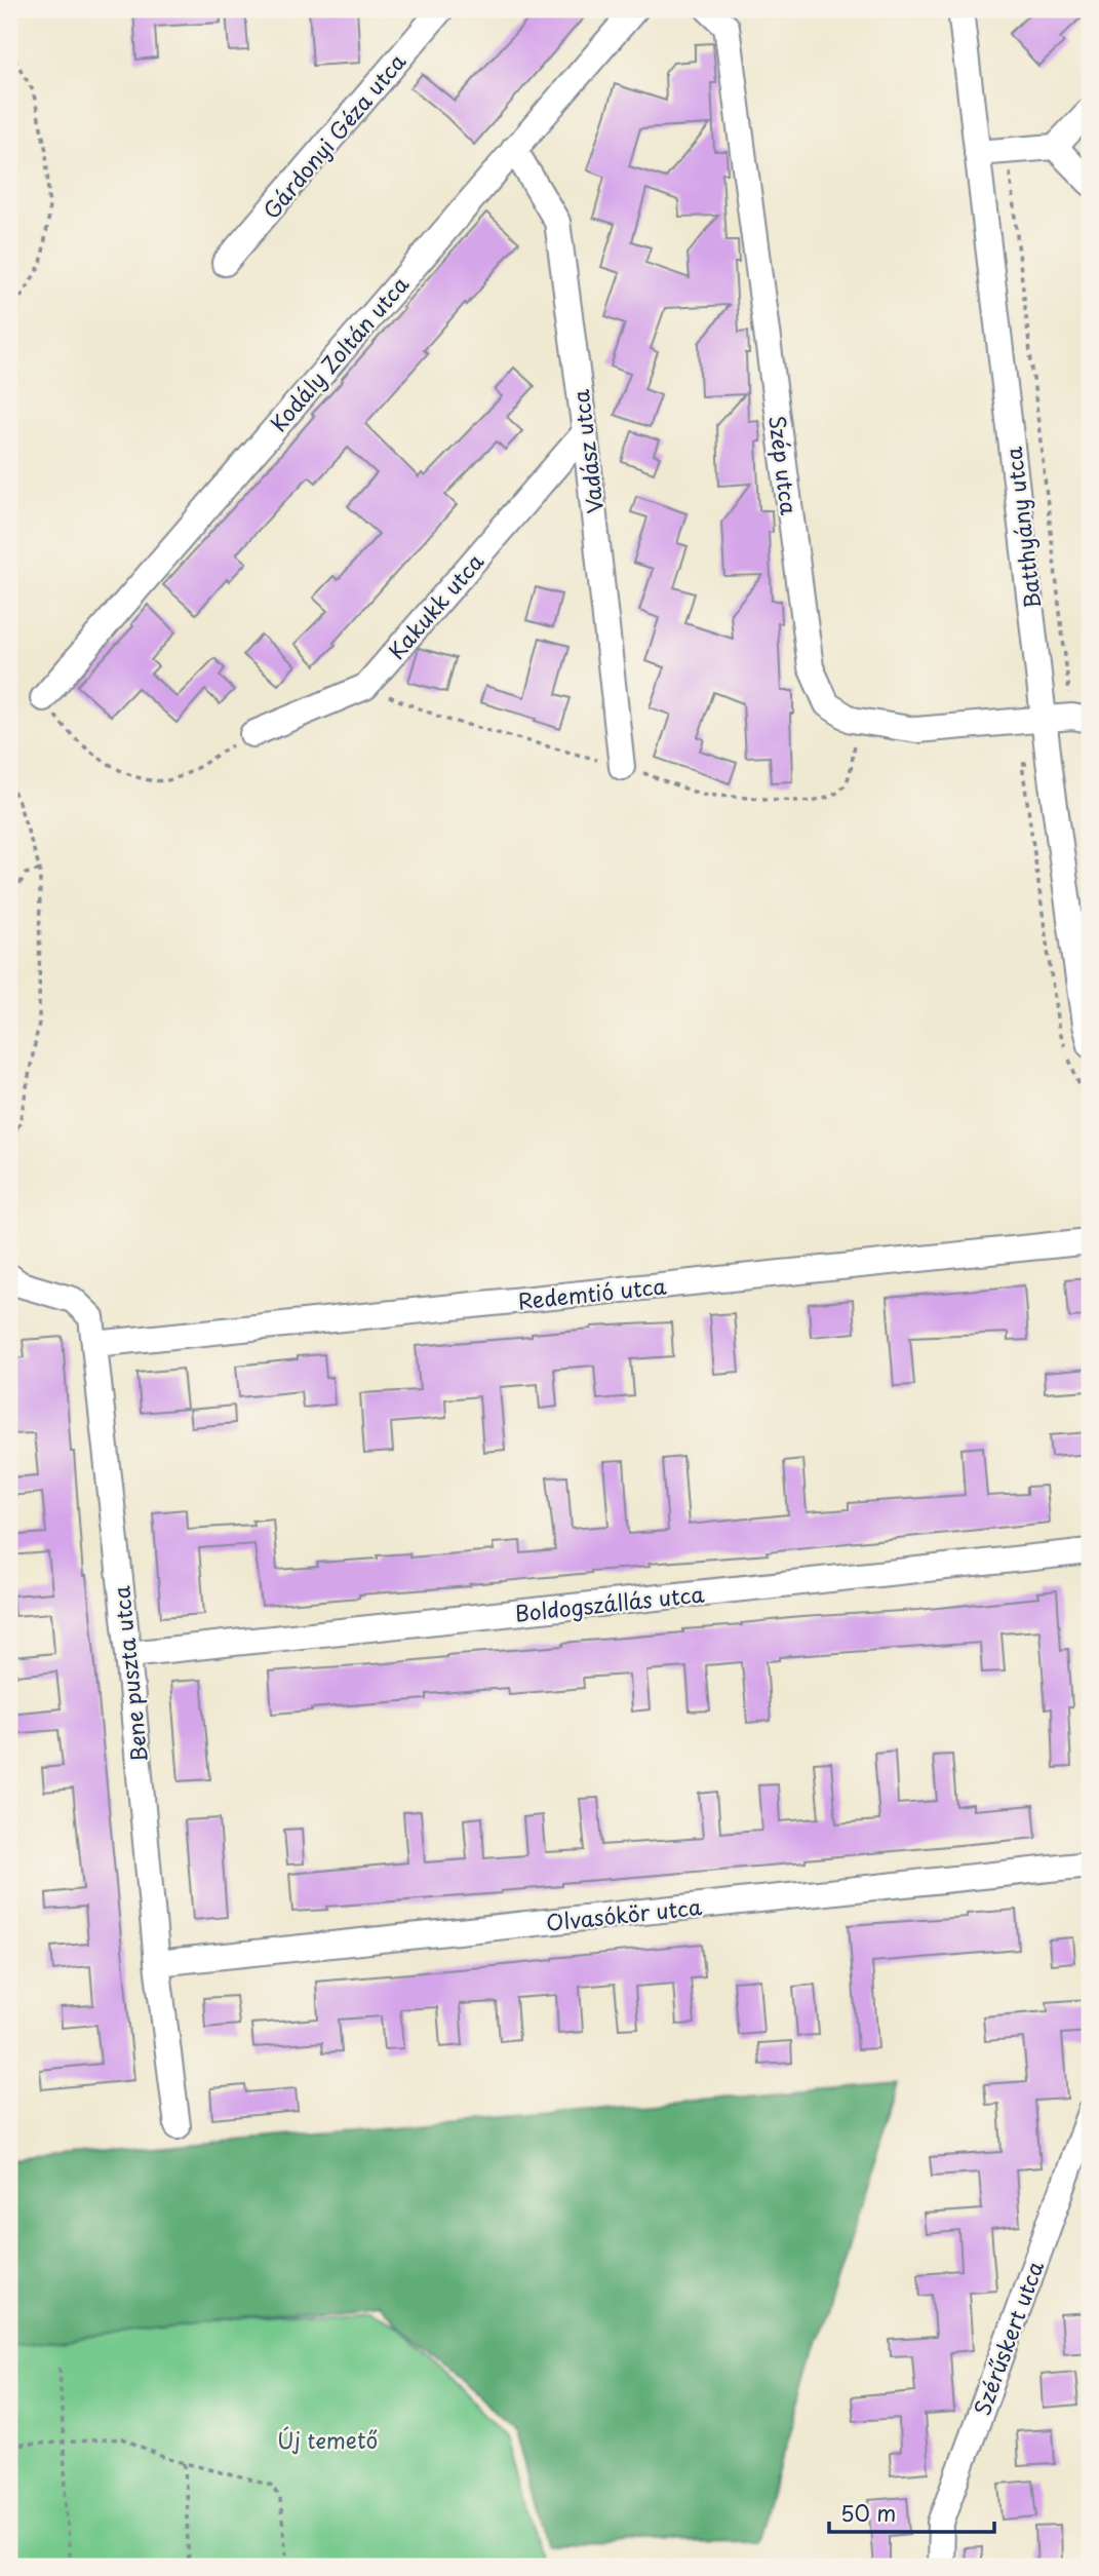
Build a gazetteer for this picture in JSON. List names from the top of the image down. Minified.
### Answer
{"streets":{"street":["Gárdonyi Géza utca","Kodály Zoltán utca","Vadász utca","Szép utca","Batthyány utca","Kakukk utca","Redemtió utca","Boldogszállás utca","Bene puszta utca","Olvasókör utca","Szérűskert utca"]},"crossings":[["Kodály Zoltán utca","Vadász utca"],["Vadász utca","Kakukk utca"],["Szép utca","Batthyány utca"],["Redemtió utca","Bene puszta utca"],["Boldogszállás utca","Bene puszta utca"],["Bene puszta utca","Olvasókör utca"]],"parks":["Új temető"],"scale_bar":"50 m"}
